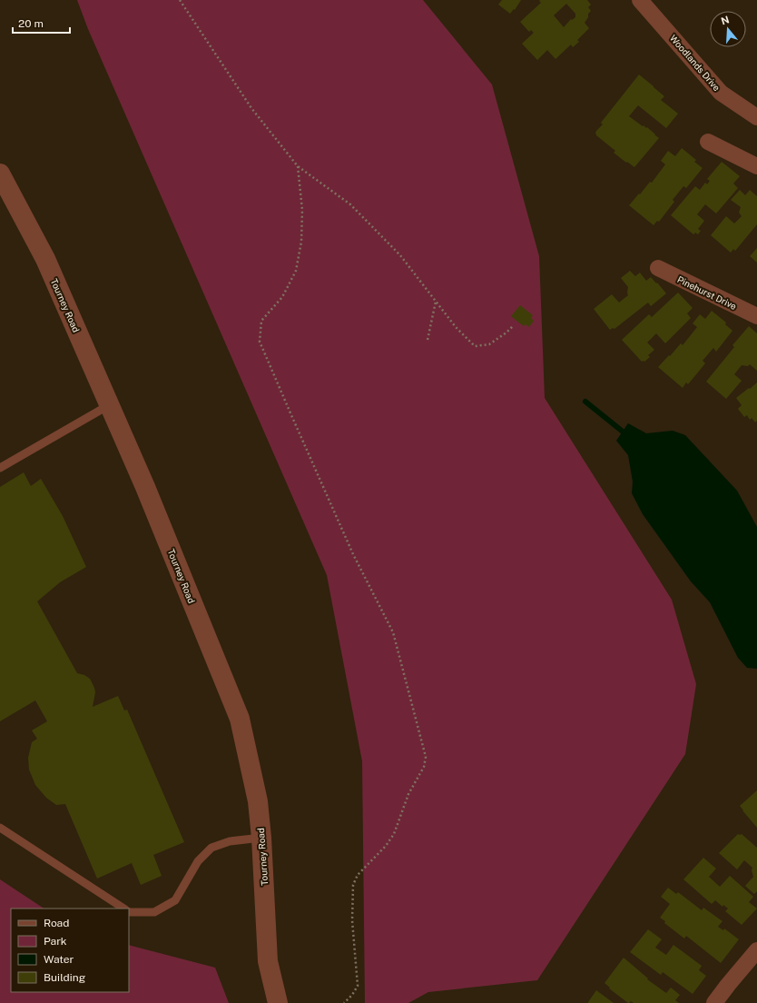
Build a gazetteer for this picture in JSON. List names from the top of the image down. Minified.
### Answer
{"streets":{"street":["Woodlands Drive","Pinehurst Drive","Tourney Road"]},"legend":["Road","Park","Water","Building"],"scale_bar":"20 m","north":"top"}
